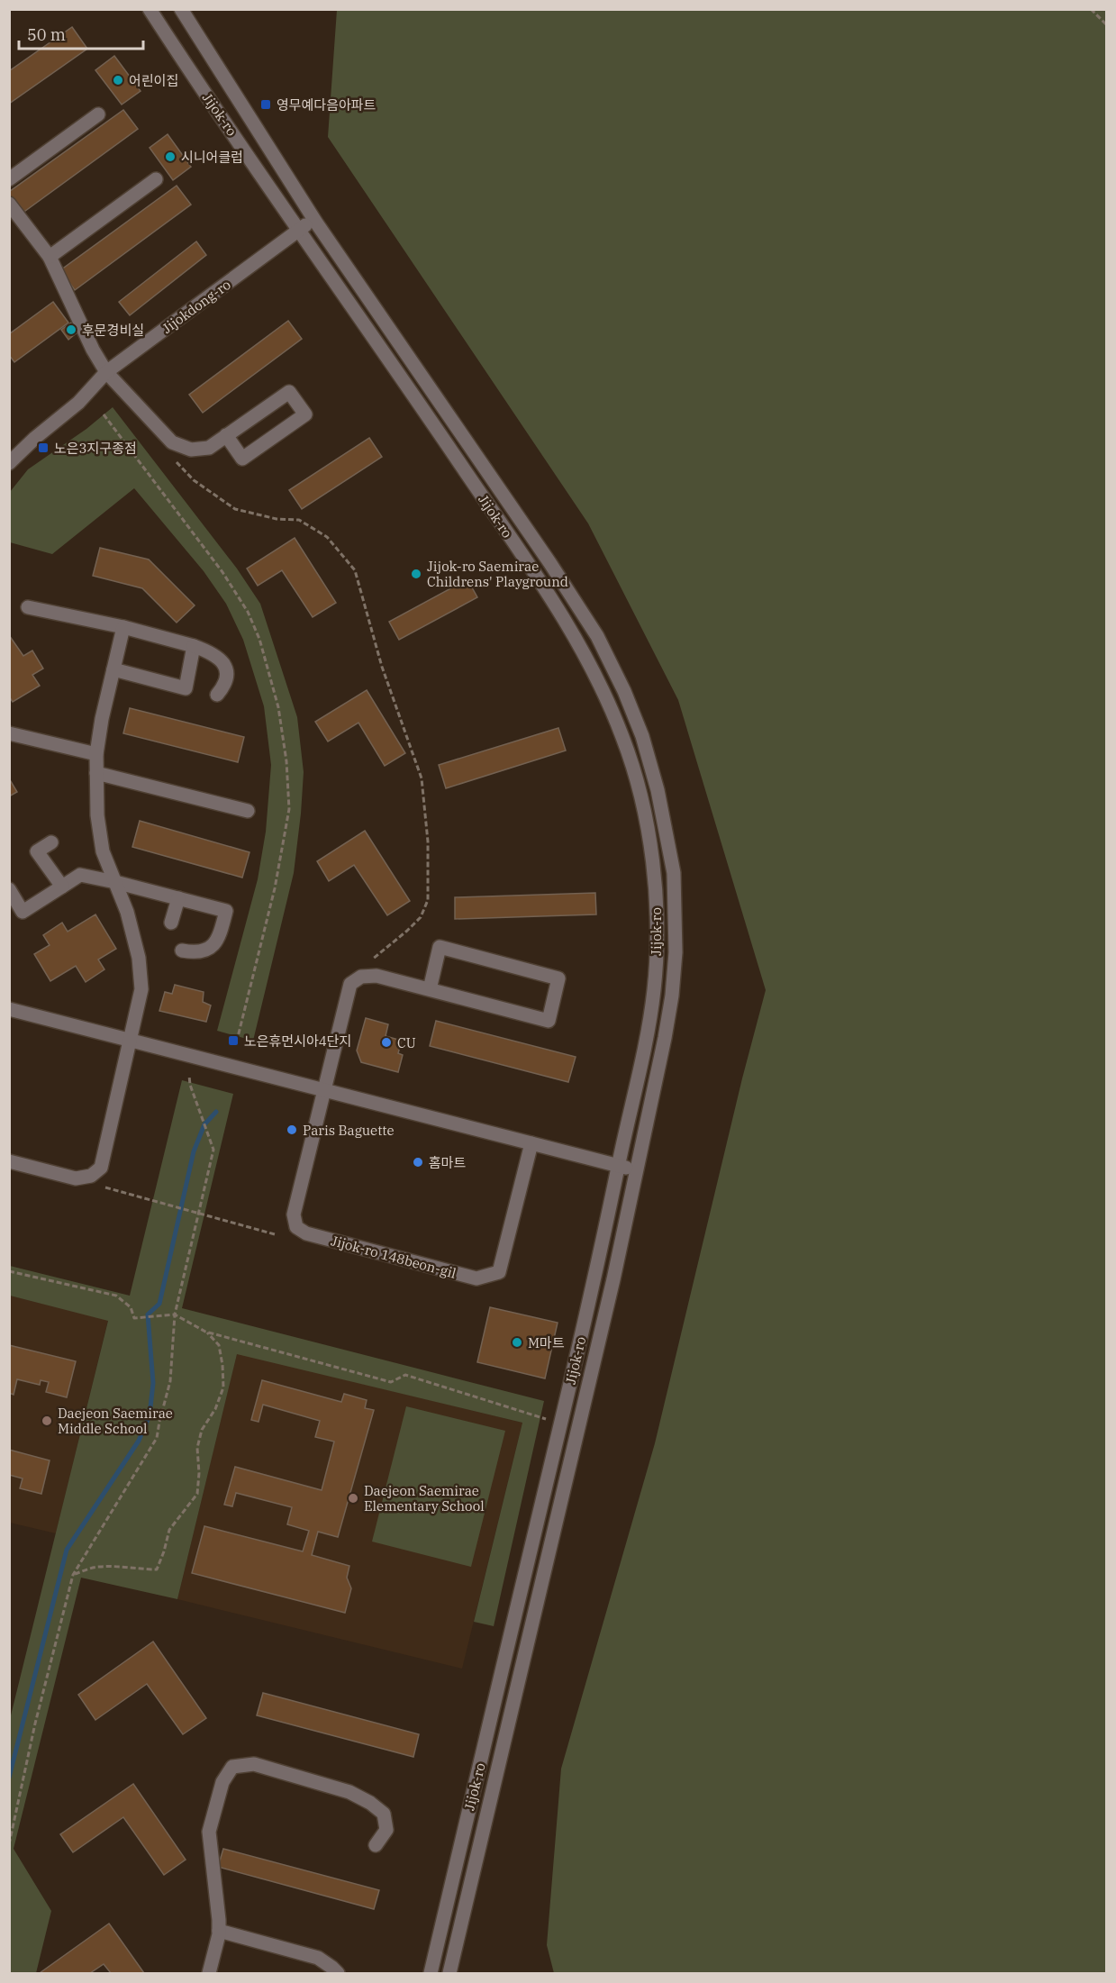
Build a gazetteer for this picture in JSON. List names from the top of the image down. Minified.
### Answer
{"streets":{"street":["Jijok-ro","Jijokdong-ro","Jijok-ro 148beon-gil"]},"crossings":[["Jijok-ro","Jijokdong-ro"]],"places":{"other":["어린이집","시니어클럽","후문경비실","Jijok-ro Saemirae Childrens' Playground","CU","Paris Baguette","홈마트","M마트","Daejeon Saemirae Middle School","Daejeon Saemirae Elementary School"],"transit":["영무예다음아파트","노은3지구종점","노은휴먼시아4단지"]},"scale_bar":"50 m"}
